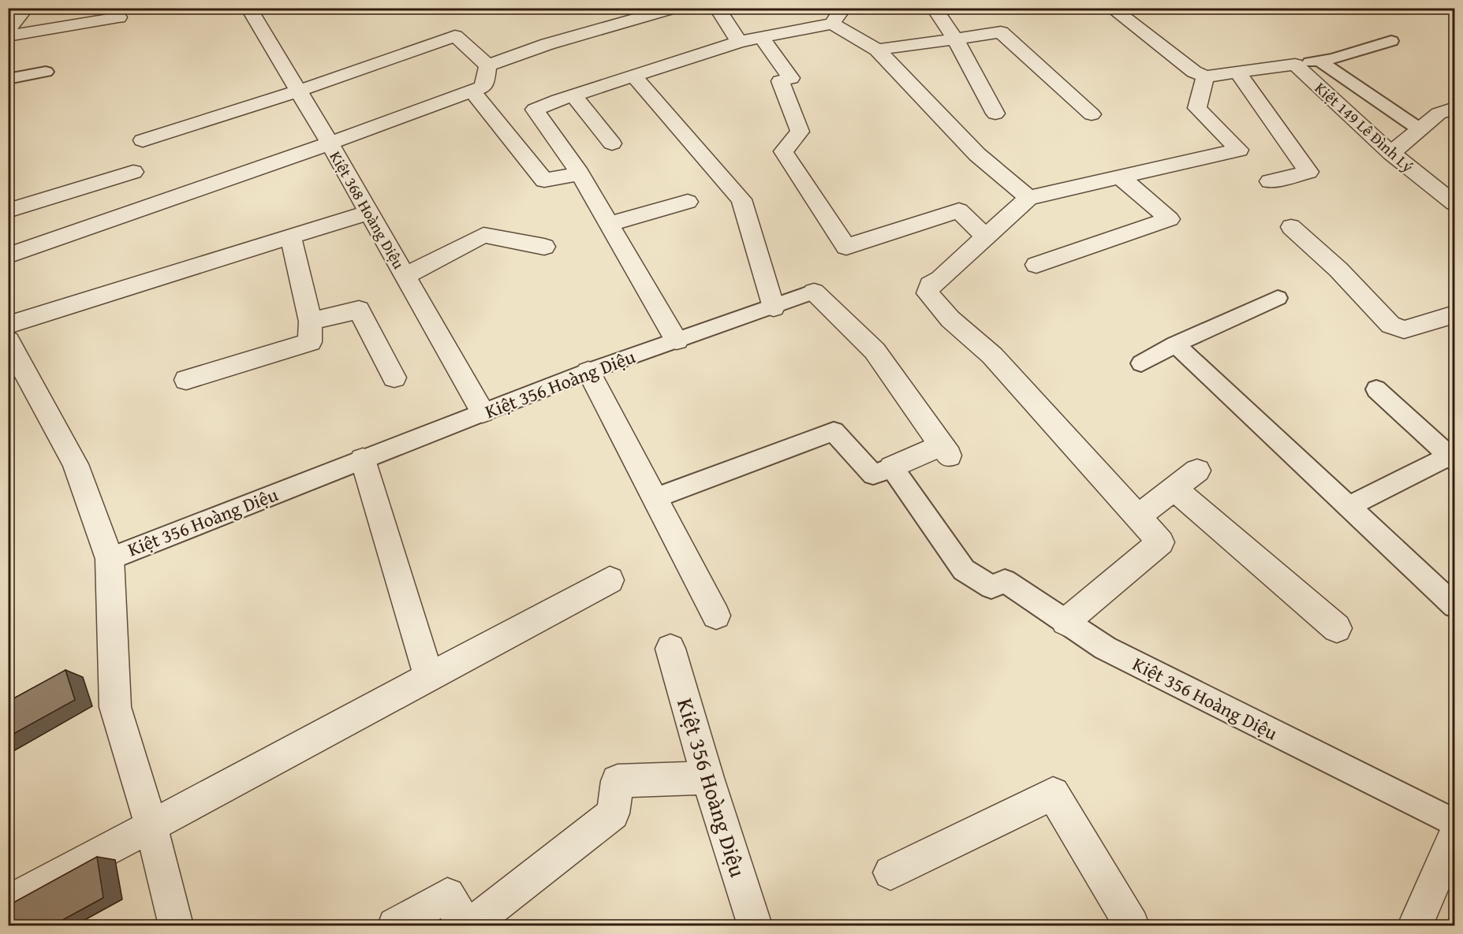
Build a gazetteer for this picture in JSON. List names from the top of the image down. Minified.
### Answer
{"streets":{"street":["Kiệt 149 Lê Đình Lý","Kiệt 368 Hoàng Diệu","Kiệt 356 Hoàng Diệu"]},"crossings":[["Kiệt 368 Hoàng Diệu","Kiệt 356 Hoàng Diệu"]]}
